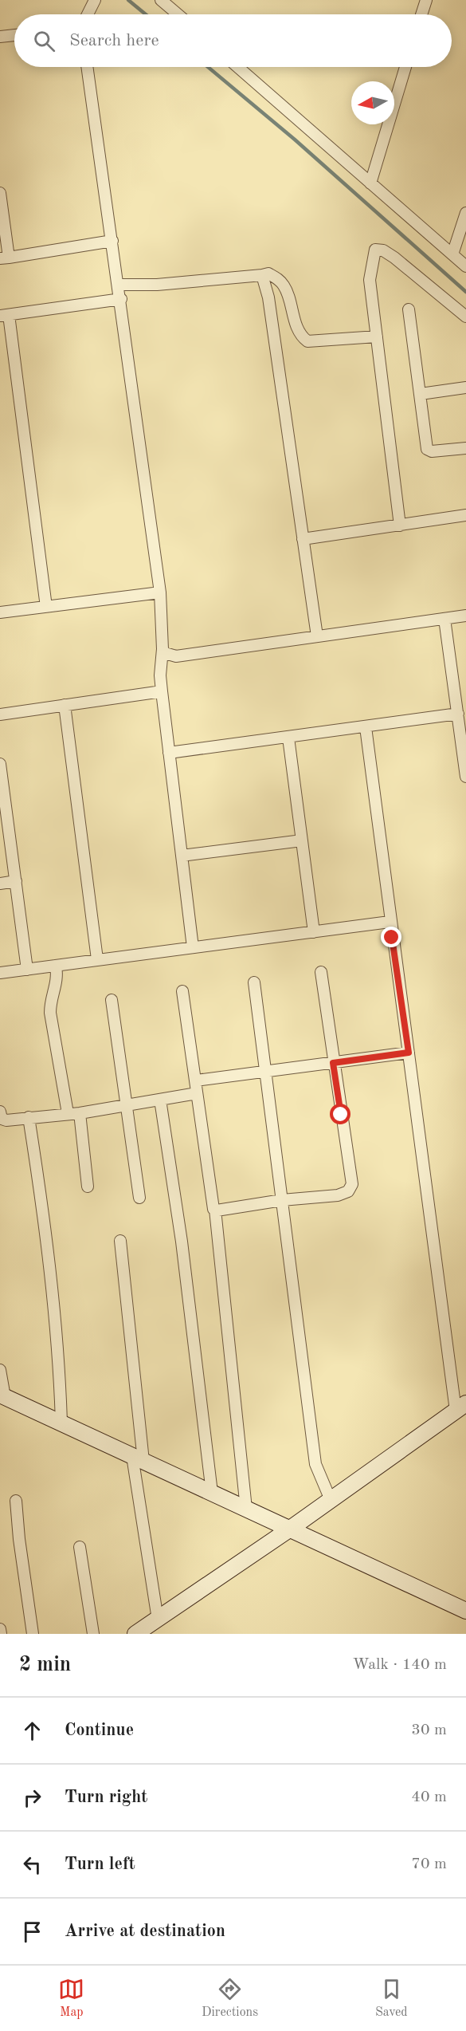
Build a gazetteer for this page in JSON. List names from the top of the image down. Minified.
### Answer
{"north":"left","page":{"search":"Search here","heading":["2 min","Walk · 140 m"],"list":[["Continue","30 m"],["Turn right","40 m"],["Turn left","70 m"],"Arrive at destination"],"nav":["Map","Directions","Saved"]}}
